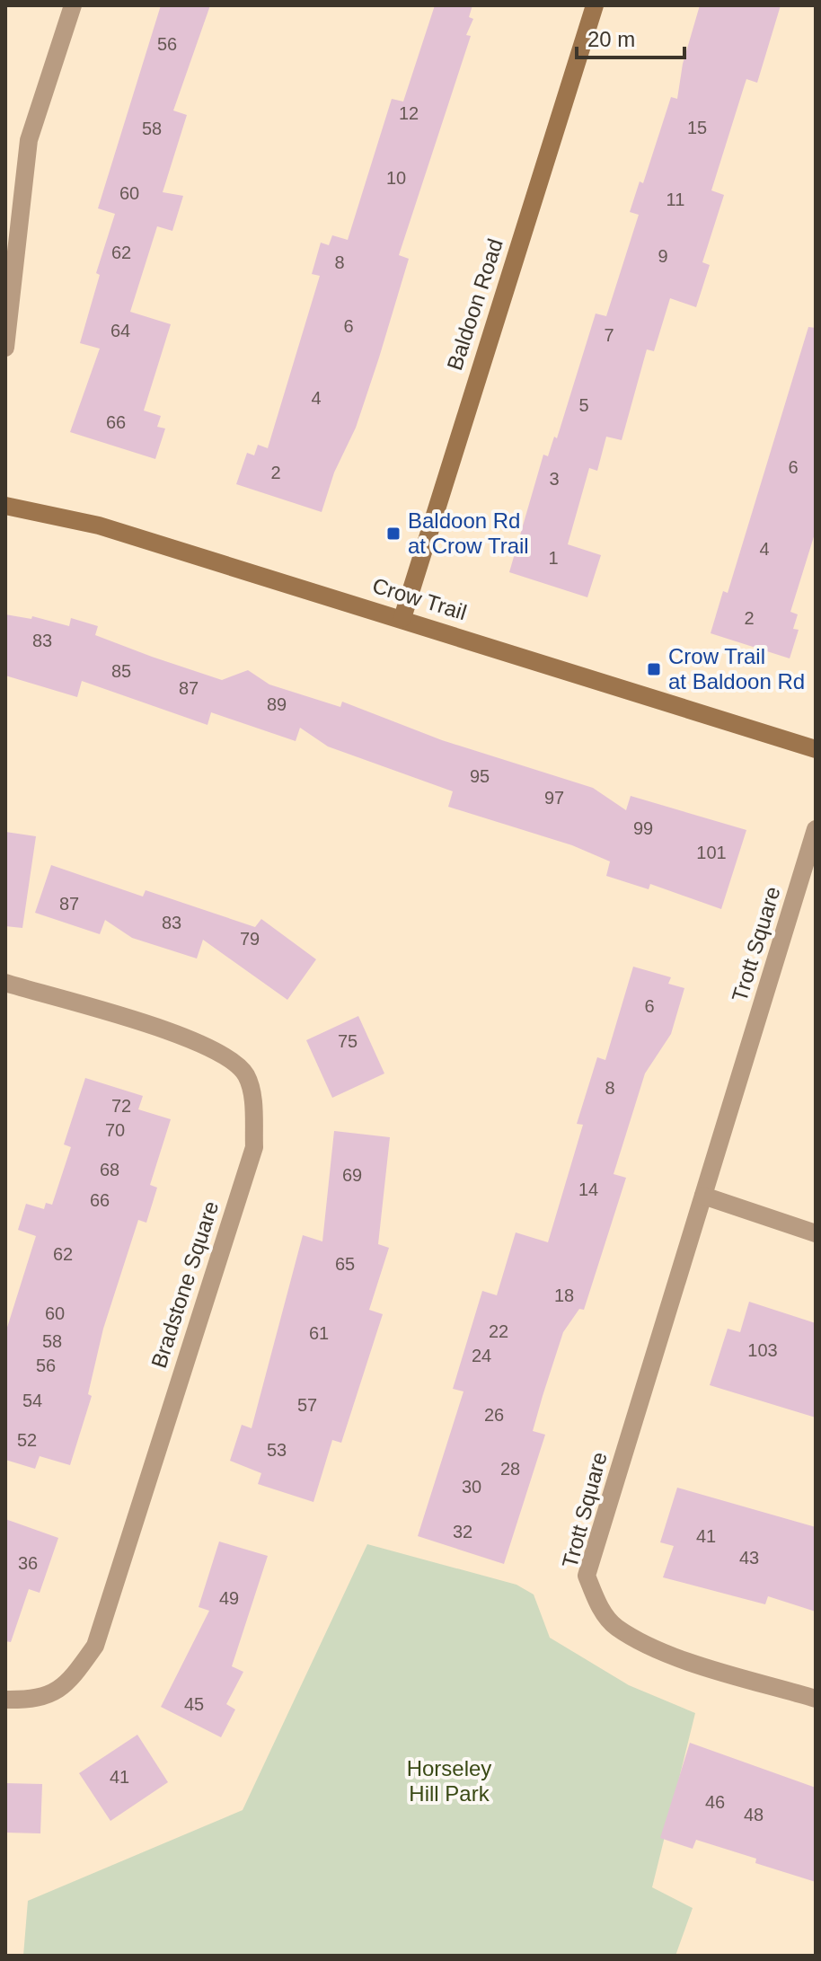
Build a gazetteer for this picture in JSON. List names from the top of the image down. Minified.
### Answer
{"streets":{"street":["Baldoon Road","Crow Trail","Trott Square","Bradstone Square"]},"crossings":[["Baldoon Road","Crow Trail"]],"parks":["Horseley Hill Park"],"places":{"transit":["Baldoon Rd at Crow Trail","Crow Trail at Baldoon Rd"]},"house_numbers":["56","12","15","58","10","60","11","62","9","8","6","64","7","4","5","66","6","2","3","4","1","2","83","85","87","89","95","97","99","101","87","83","79","6","75","8","72","70","68","69","14","66","62","65","18","60","22","61","58","103","24","56","54","57","26","52","53","28","30","32","41","43","36","49","45","41","46","48"],"scale_bar":"20 m"}
